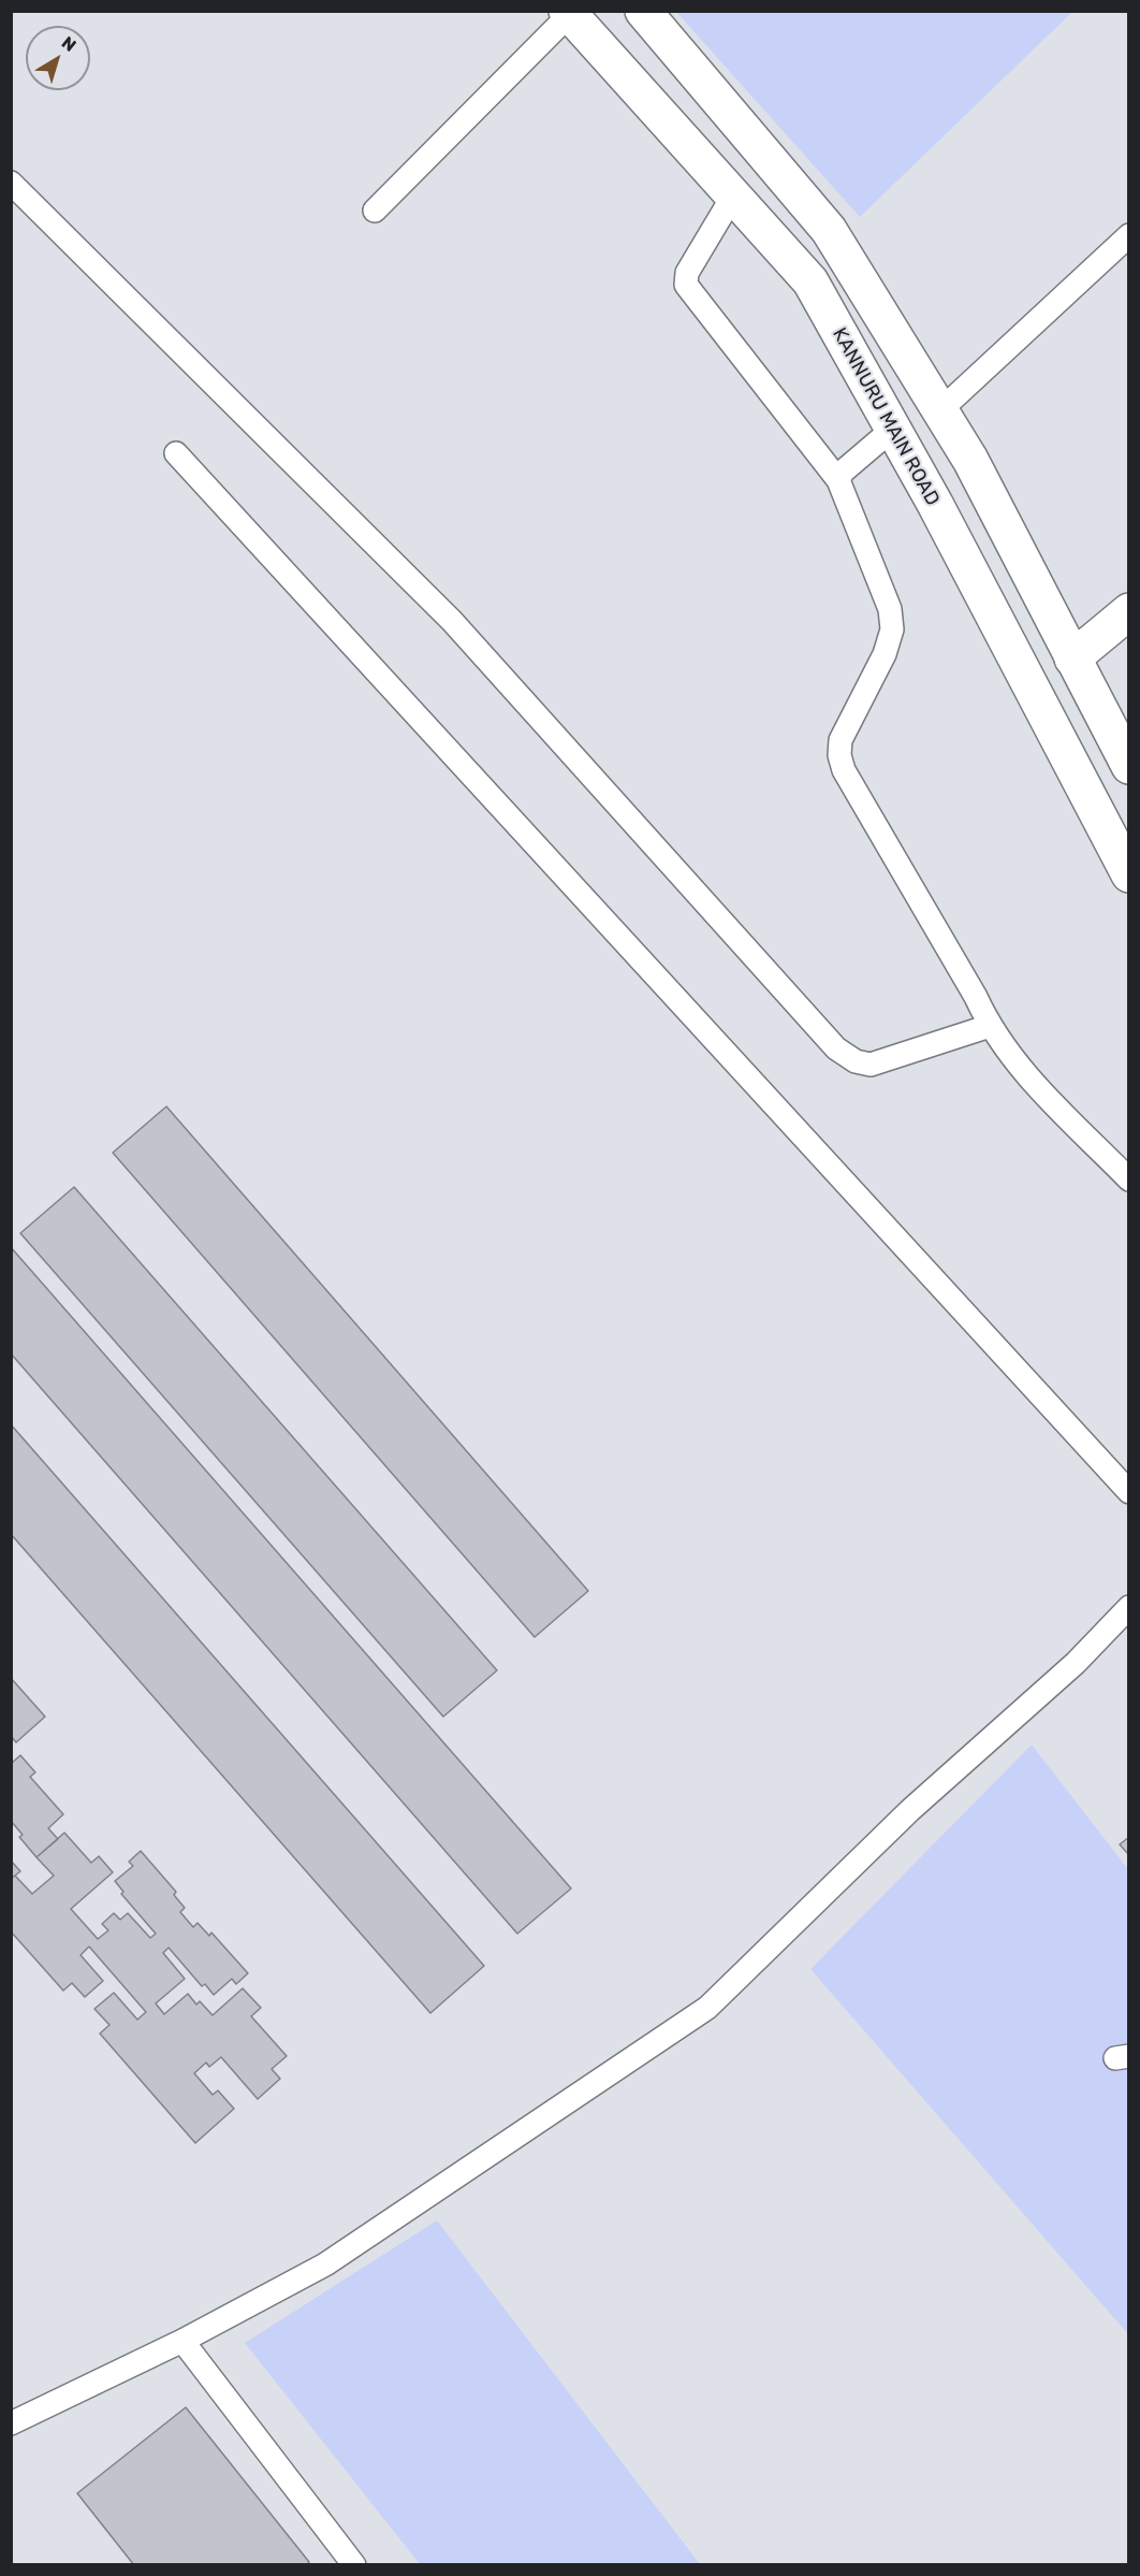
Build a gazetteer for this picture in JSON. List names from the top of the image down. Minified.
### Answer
{"streets":{"main road":["KANNURU MAIN ROAD"]},"north":"top right"}
